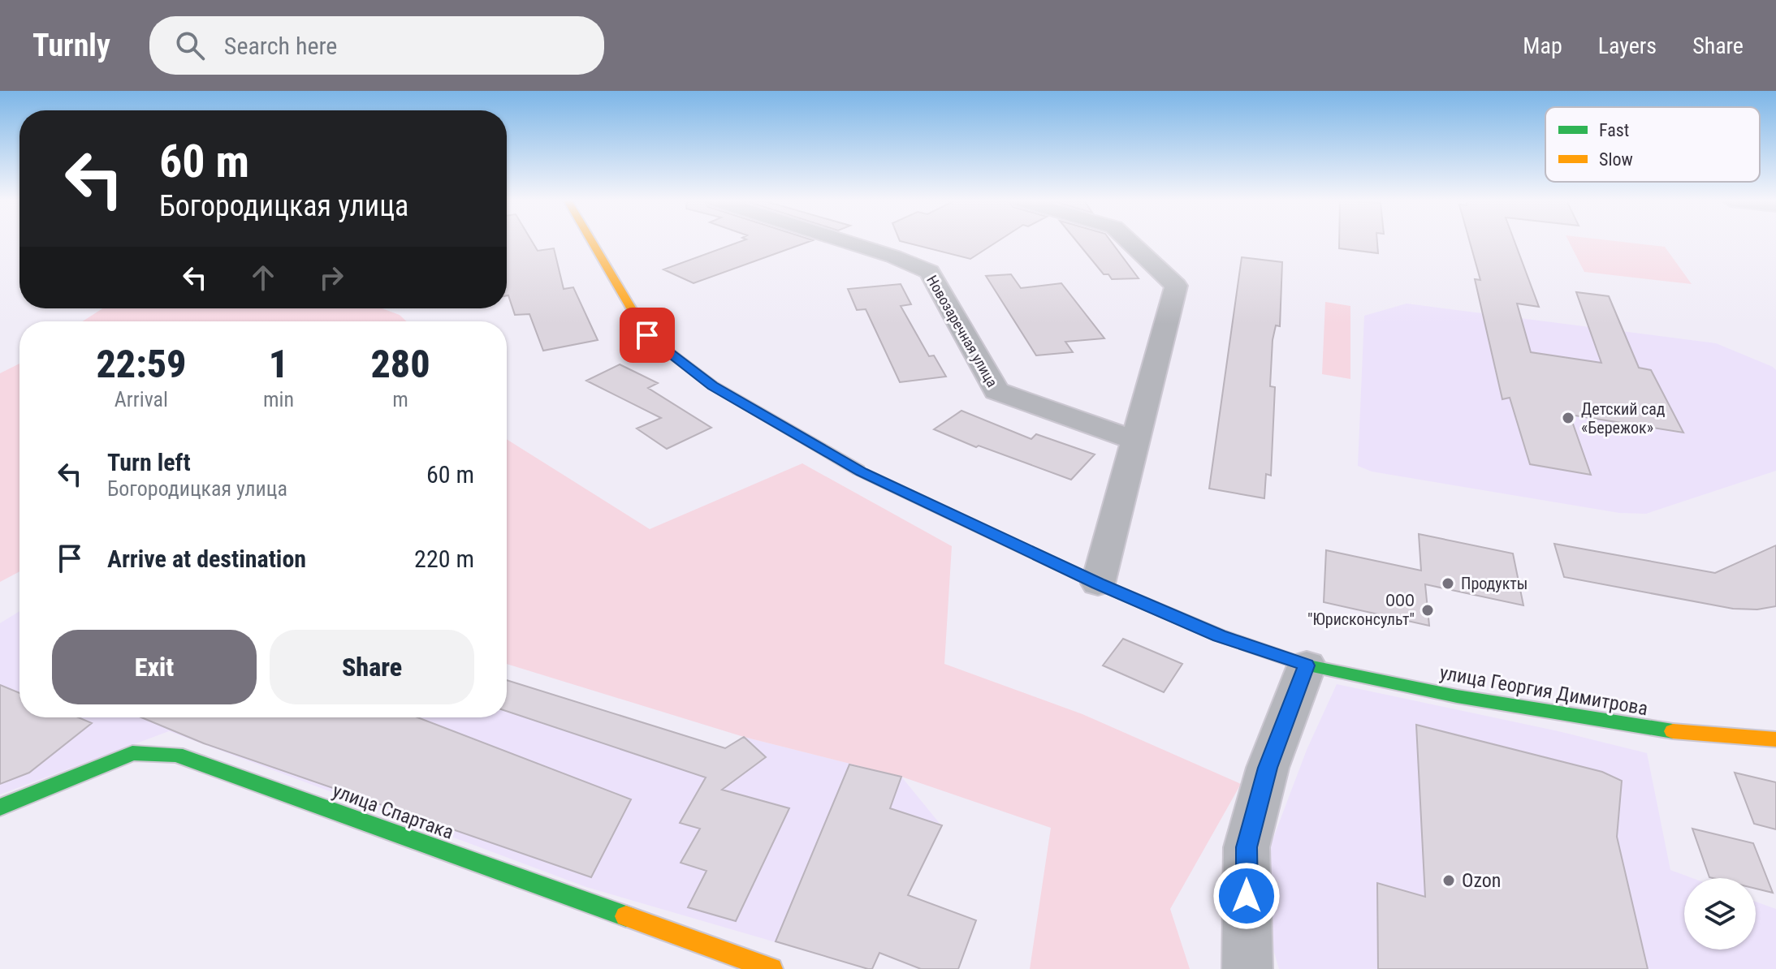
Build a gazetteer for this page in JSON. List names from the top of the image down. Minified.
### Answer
{"streets":{"street":["Новозаречная улица","улица Георгия Димитрова","улица Спартака"]},"places":["Детский сад «Бережок»","Продукты","ООО \"Юрисконсульт\"","Ozon"],"legend":["Fast","Slow"],"page":{"header":"Turnly","search":"Search here","nav":["Map","Layers","Share"],"turn":["60 m","Богородицкая улица"],"eta":["22:59","Arrival","1","min","280","m"],"list":[{"name":"Turn left","note":"Богородицкая улица","value":"60 m"},{"name":"Arrive at destination","value":"220 m"}],"buttons":["Exit","Share"]}}
